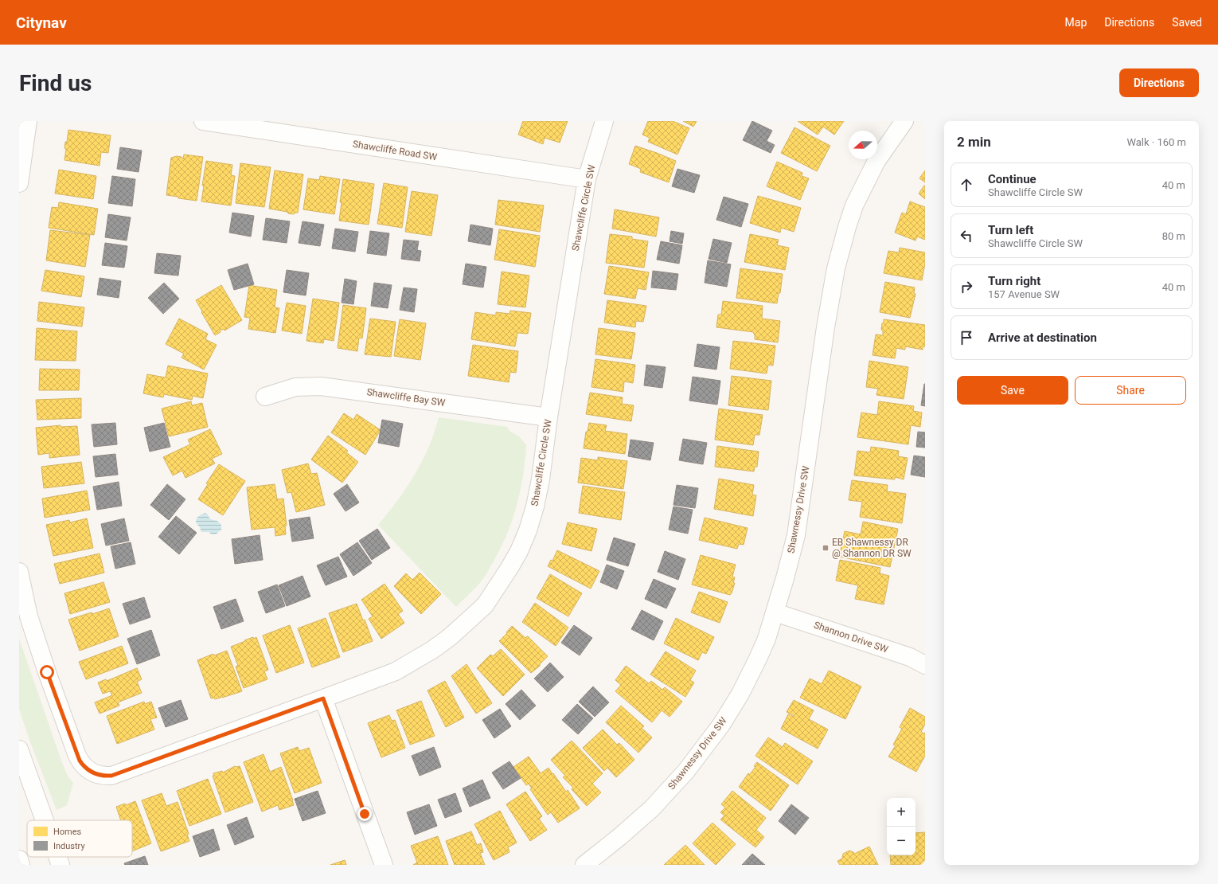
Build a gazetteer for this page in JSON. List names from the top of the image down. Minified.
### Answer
{"streets":{"street":["Shawcliffe Road SW","Shawcliffe Circle SW","Shawcliffe Bay SW","Shawnessy Drive SW","Shannon Drive SW"]},"crossings":[["Shawcliffe Road SW","Shawcliffe Circle SW"],["Shawcliffe Circle SW","Shawcliffe Bay SW"],["Shawnessy Drive SW","Shannon Drive SW"]],"places":{"transit":["EB Shawnessy DR @ Shannon DR SW"]},"legend":["Homes","Industry"],"north":"left","page":{"header":"Citynav","nav":["Map","Directions","Saved"],"buttons":["Directions",["Save","Share"]],"title":"Find us","heading":["2 min","Walk · 160 m"],"list":[["Continue","Shawcliffe Circle SW","40 m"],["Turn left","Shawcliffe Circle SW","80 m"],["Turn right","157 Avenue SW","40 m"],"Arrive at destination"],"map_buttons":["+","−"]}}
